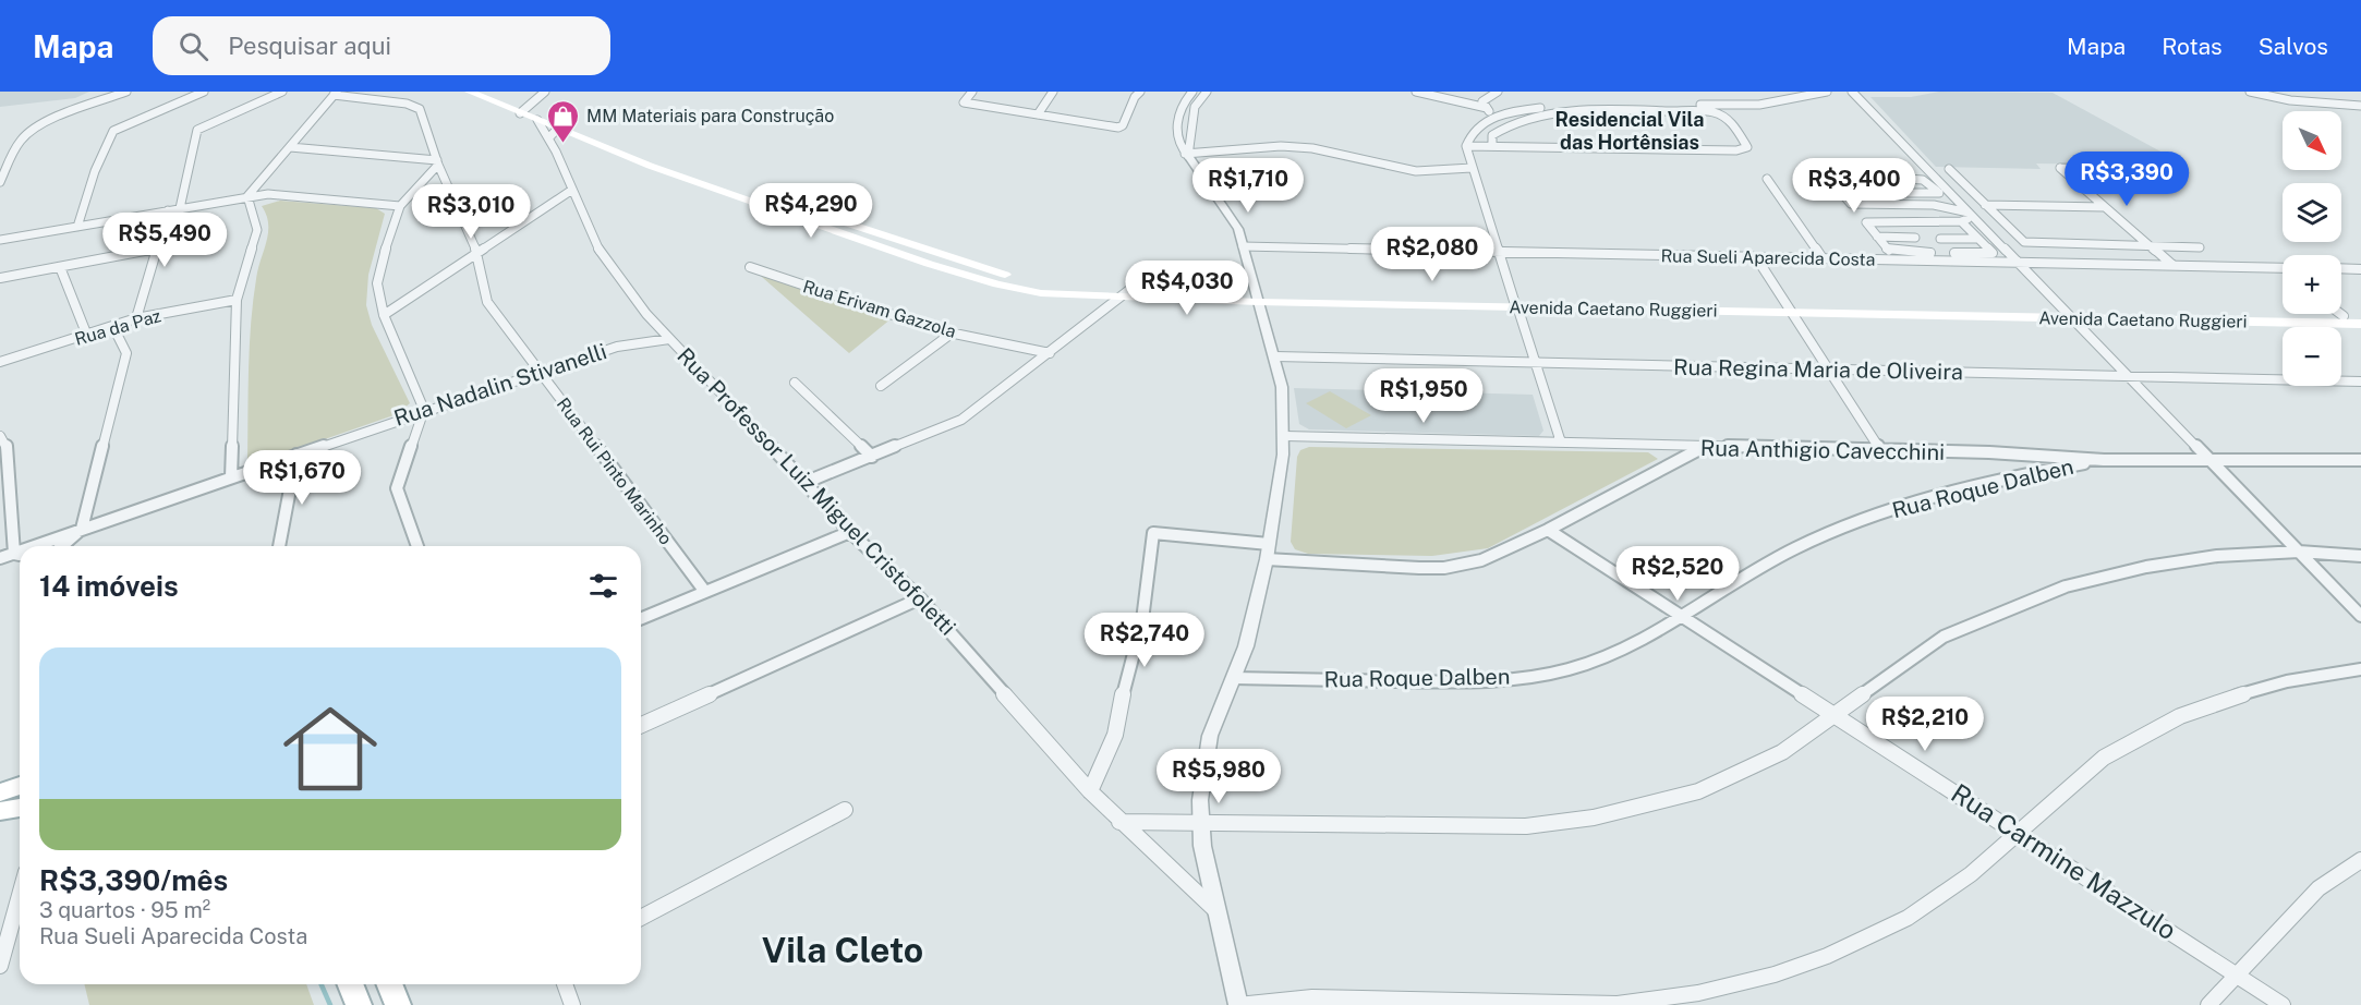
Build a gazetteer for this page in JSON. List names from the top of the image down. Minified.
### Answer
{"streets":{"main road":["Avenida Caetano Ruggieri"],"street":["Rua Sueli Aparecida Costa","Rua Erivam Gazzola","Rua da Paz","Rua Regina Maria de Oliveira","Rua Nadalin Stivanelli","Rua Anthigio Cavecchini","Rua Rui Pinto Marinho","Rua Roque Dalben","Rua Professor Luiz Miguel Cristofoletti","Rua Carmine Mazzulo"]},"crossings":[["Avenida Caetano Ruggieri","Rua Professor Luiz Miguel Cristofoletti"],["Rua Nadalin Stivanelli","Rua Rui Pinto Marinho"],["Rua Nadalin Stivanelli","Rua Professor Luiz Miguel Cristofoletti"],["Rua Anthigio Cavecchini","Rua Roque Dalben"],["Rua Roque Dalben","Rua Carmine Mazzulo"]],"districts":["Residencial Vila das Hortênsias","Vila Cleto"],"places":{"shop":["MM Materiais para Construção"]},"north":"bottom right","page":{"header":"Mapa","search":"Pesquisar aqui","nav":["Mapa","Rotas","Salvos"],"map_buttons":["+","−"],"price":["R$3,390","R$1,710","R$3,400","R$4,290","R$3,010","R$5,490","R$2,080","R$4,030","R$1,950","R$1,670","R$2,520","R$2,740","R$2,210","R$5,980"],"heading":"14 imóveis","list":[{"name":"R$3,390/mês","note":"3 quartos · 95 m² · Rua Sueli Aparecida Costa"}]}}
